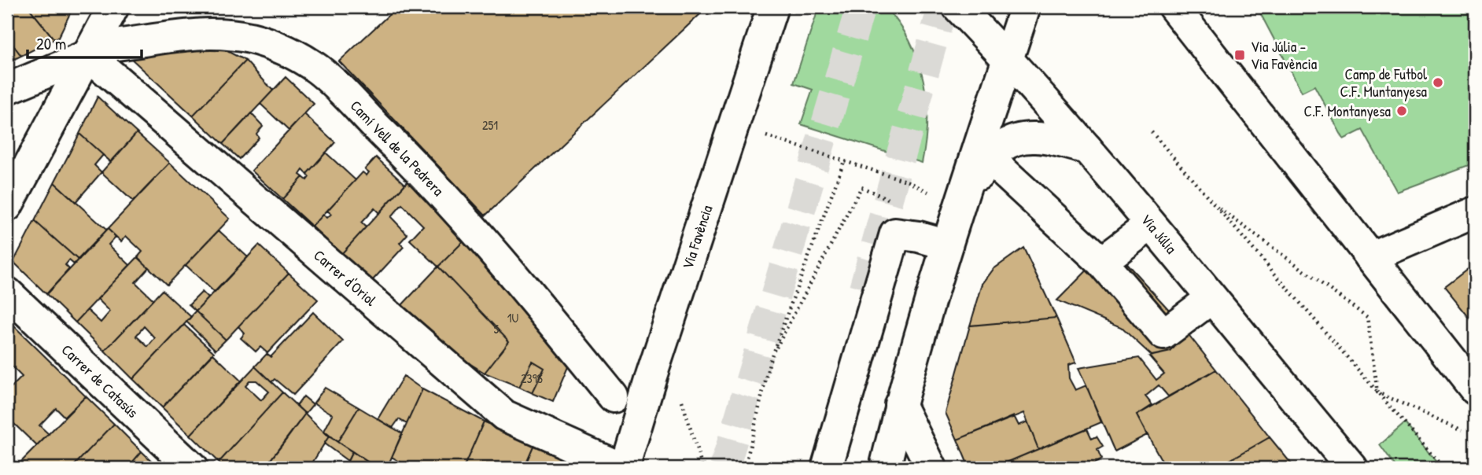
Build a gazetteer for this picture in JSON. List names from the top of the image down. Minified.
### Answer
{"streets":{"street":["Camí Vell de la Pedrera","Via Júlia","Via Favència","Carrer d'Oriol","Carrer de Catasús"]},"crossings":[["Camí Vell de la Pedrera","Carrer d'Oriol"],["Via Favència","Carrer d'Oriol"]],"places":{"transit":["Via Júlia - Via Favència"],"other":["Camp de Futbol C.F. Muntanyesa","C.F. Montanyesa"]},"house_numbers":["251","1U","5","239S"],"scale_bar":"20 m"}
